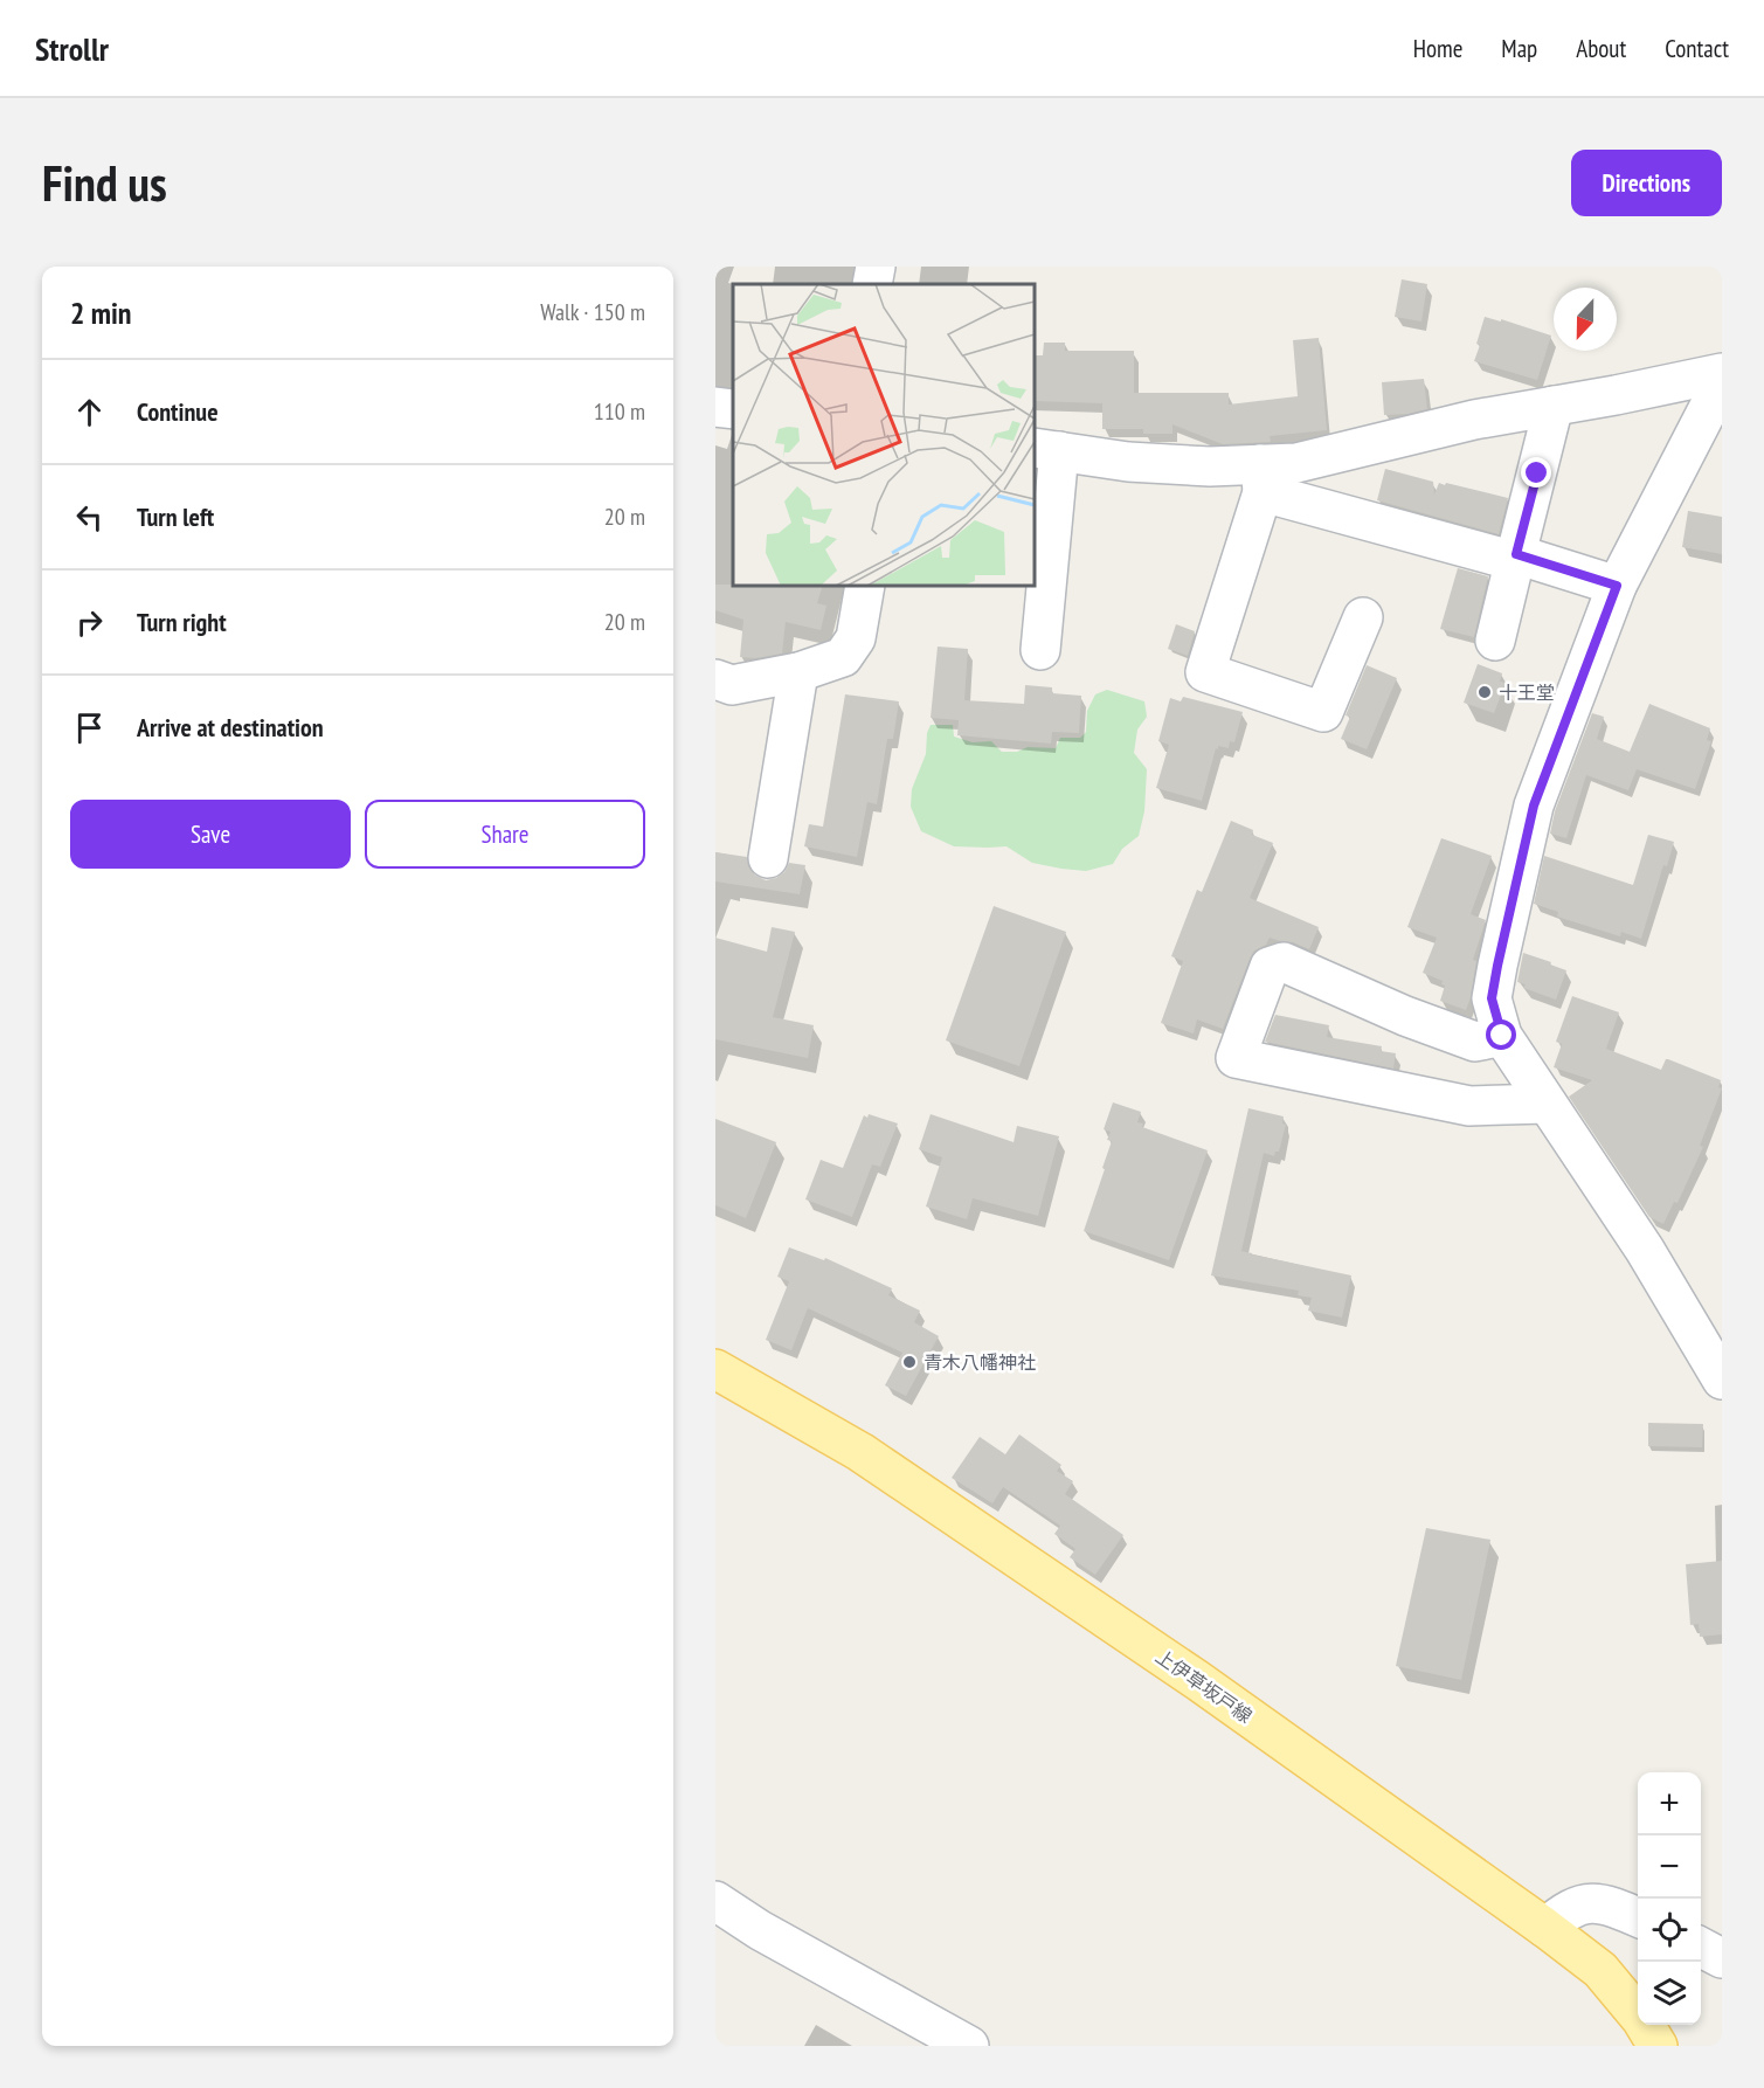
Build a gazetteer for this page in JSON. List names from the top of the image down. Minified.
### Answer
{"streets":{"main road":["上伊草坂戸線"]},"places":["十王堂","青木八幡神社"],"north":"bottom","page":{"header":"Strollr","nav":["Home","Map","About","Contact"],"buttons":["Directions",["Save","Share"]],"title":"Find us","heading":["2 min","Walk · 150 m"],"list":[["Continue","110 m"],["Turn left","20 m"],["Turn right","20 m"],"Arrive at destination"],"map_buttons":["+","−"]}}
